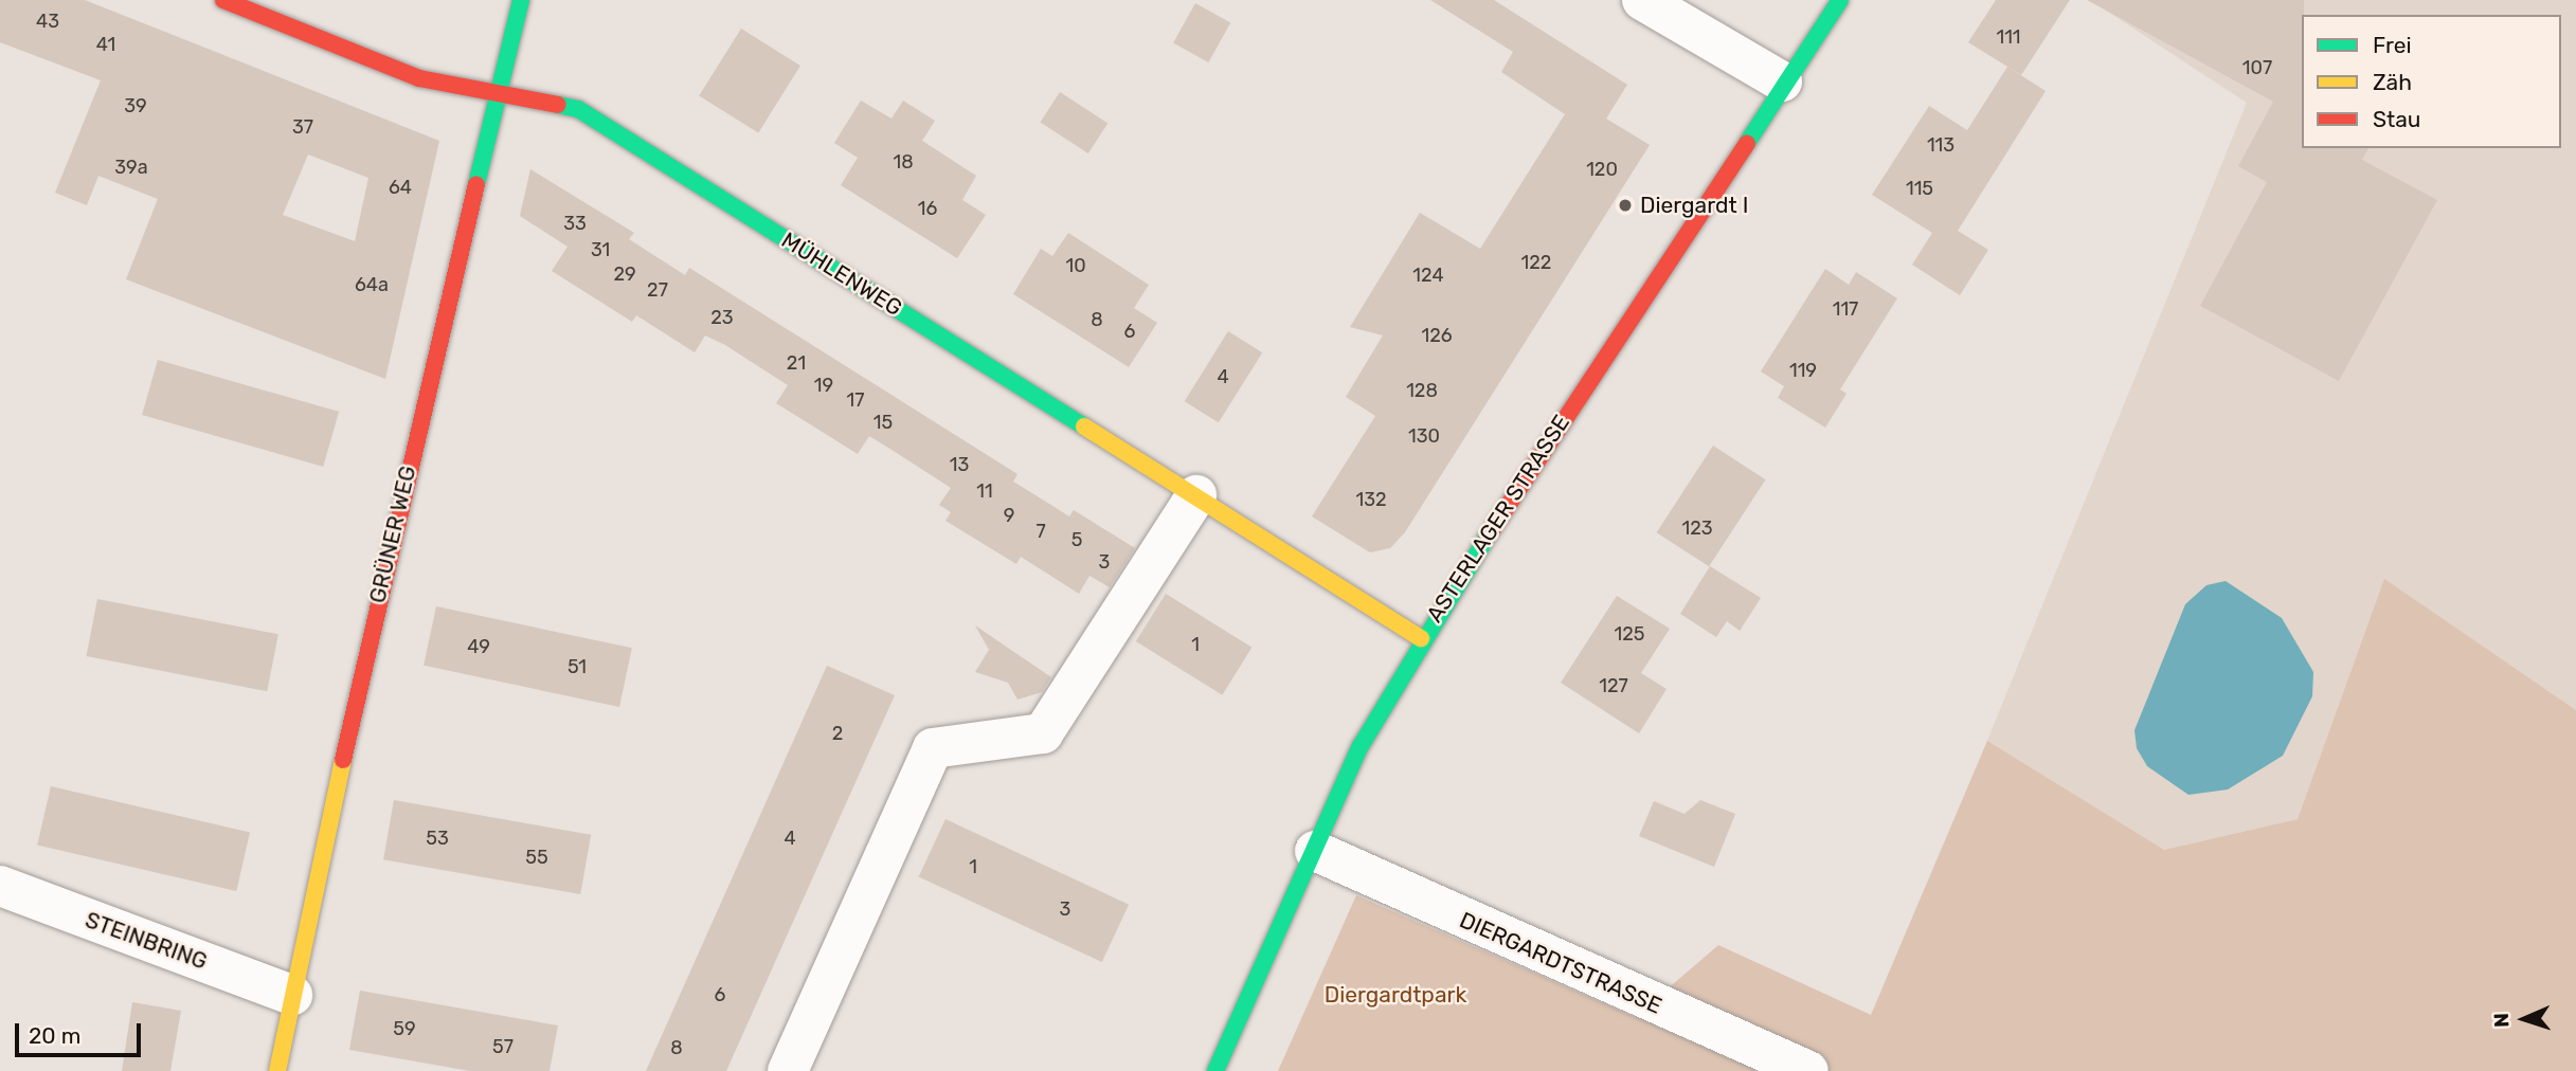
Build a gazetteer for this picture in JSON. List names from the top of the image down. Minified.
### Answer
{"streets":{"street":["MÜHLENWEG","ASTERLAGER STRASSE","GRÜNER WEG","STEINBRING","DIERGARDTSTRASSE"]},"crossings":[["MÜHLENWEG","ASTERLAGER STRASSE"],["MÜHLENWEG","GRÜNER WEG"],["ASTERLAGER STRASSE","DIERGARDTSTRASSE"],["GRÜNER WEG","STEINBRING"]],"parks":["Diergardtpark"],"places":["Diergardt I"],"house_numbers":["43","111","41","107","39","37","113","18","39a","120","64","115","16","33","31","122","10","29","124","64a","27","117","23","8","6","126","21","119","4","19","128","17","15","130","13","11","132","9","123","7","5","3","125","1","49","51","127","2","53","4","55","1","3","6","59","57","8"],"legend":["Frei","Zäh","Stau"],"scale_bar":"20 m","north":"left"}
